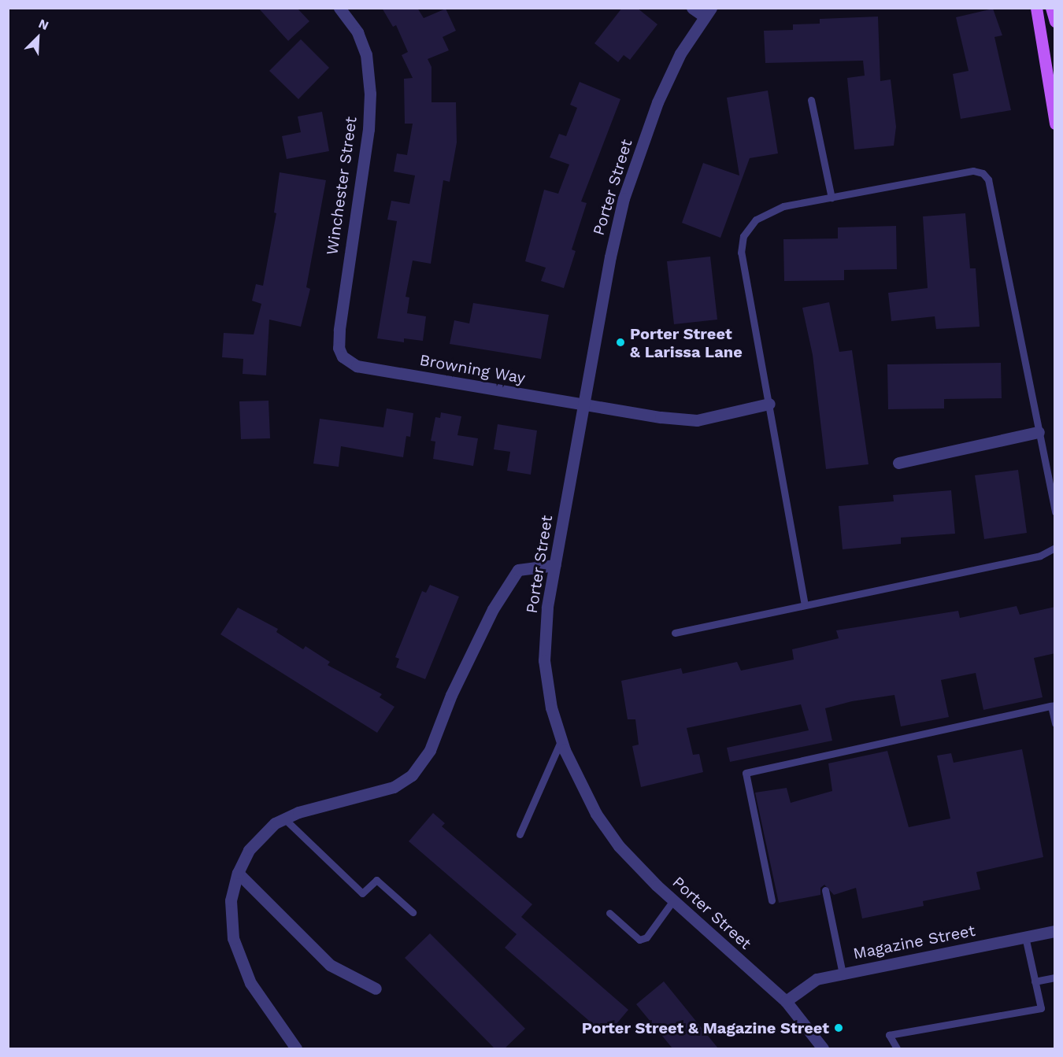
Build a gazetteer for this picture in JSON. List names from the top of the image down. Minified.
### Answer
{"streets":{"street":["Winchester Street","Porter Street","Browning Way","Magazine Street"]},"crossings":[["Winchester Street","Browning Way"],["Porter Street","Browning Way"],["Porter Street","Magazine Street"]],"places":["Porter Street & Larissa Lane","Porter Street & Magazine Street"],"north":"top right"}
